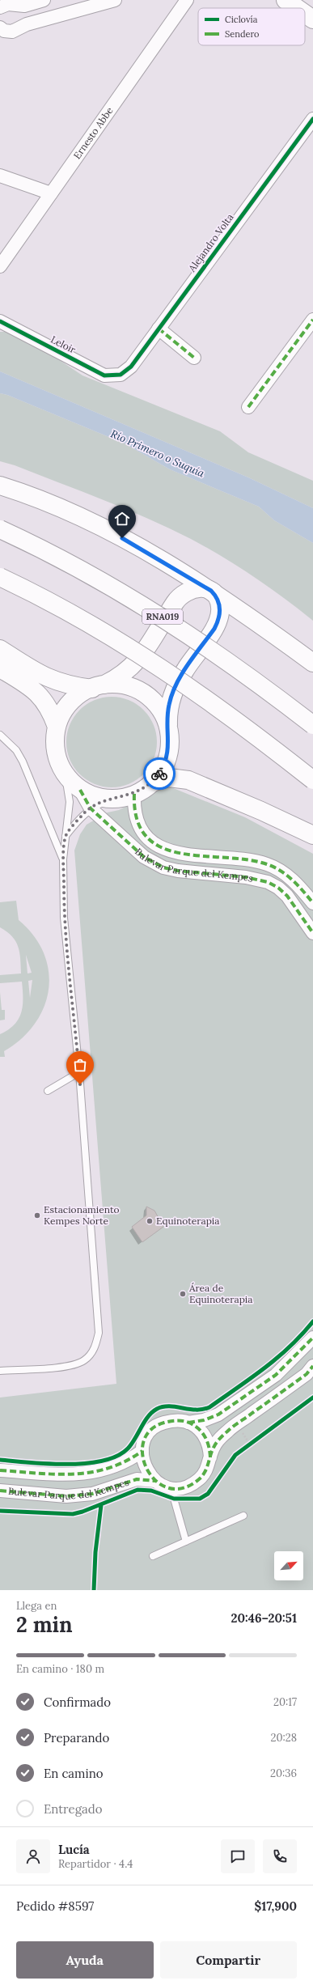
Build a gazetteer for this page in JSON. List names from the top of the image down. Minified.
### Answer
{"streets":{"main road":["RNA019"],"street":["Ernesto Abbe","Alejandro Volta","Leloir","Bulevar Parque del Kempes"]},"crossings":[["Alejandro Volta","Leloir"]],"water":["Río Primero o Suquía"],"places":["Estacionamiento Kempes Norte","Equinoterapia","Área de Equinoterapia"],"legend":["Ciclovía","Sendero"],"north":"top right","page":{"heading":["2 min","Llega en","20:46–20:51"],"panel":["Lucía","Repartidor · 4.4","Pedido #8597","$17,900"],"bar":"En camino · 180 m","list":[["Confirmado","20:17"],["Preparando","20:28"],["En camino","20:36"],"Entregado"],"buttons":["Ayuda","Compartir"]}}
